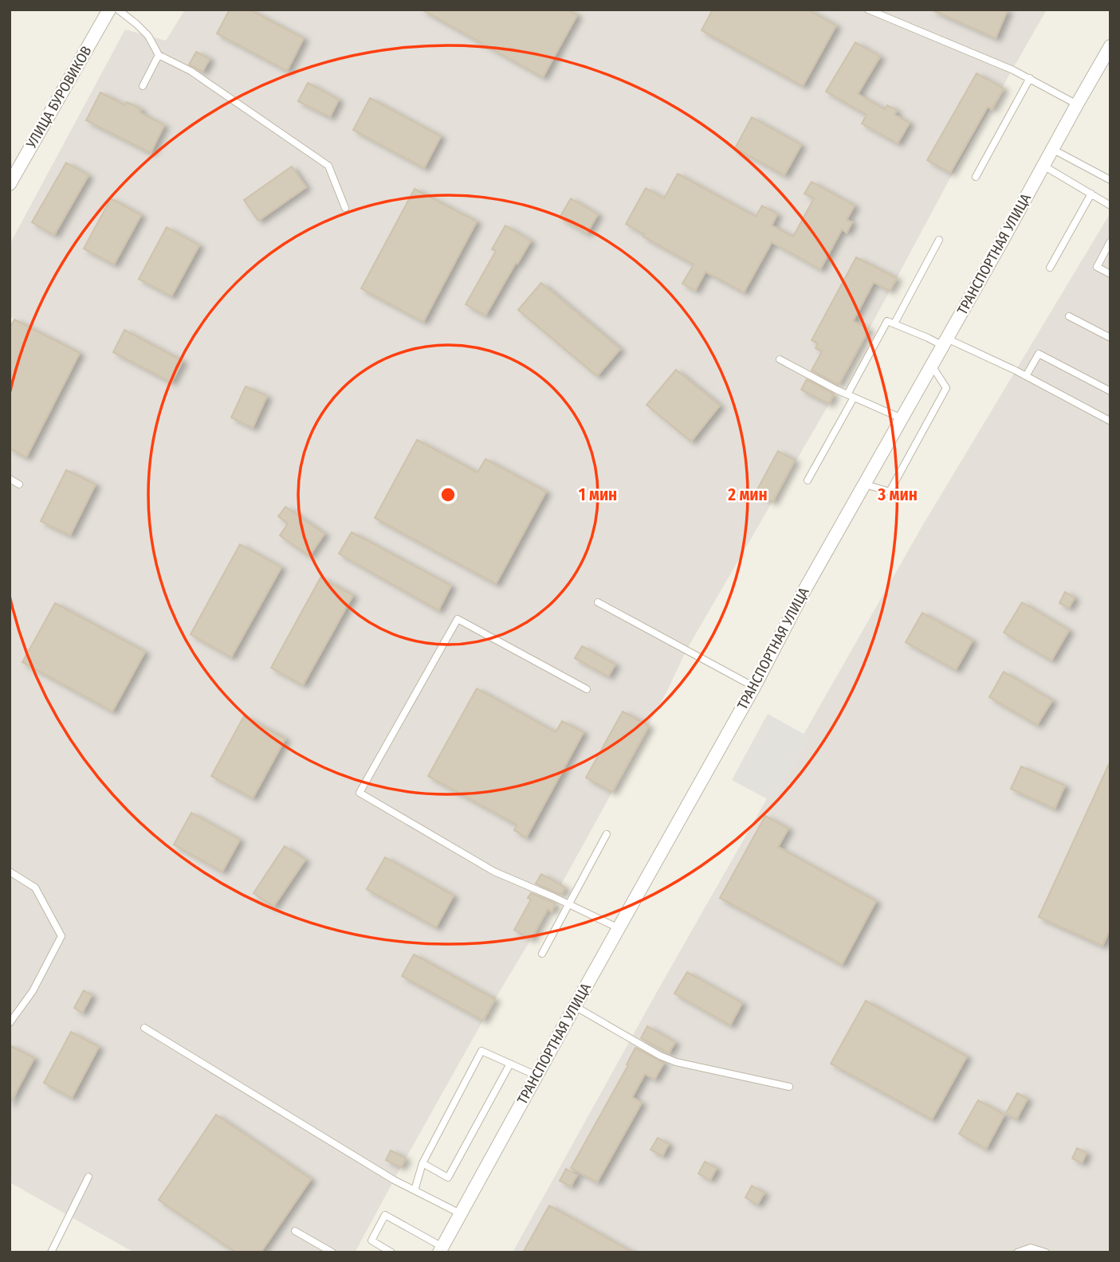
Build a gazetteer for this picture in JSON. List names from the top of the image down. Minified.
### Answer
{"streets":{"street":["УЛИЦА БУРОВИКОВ","ТРАНСПОРТНАЯ УЛИЦА"]},"rings":["1 мин","2 мин","3 мин"]}
